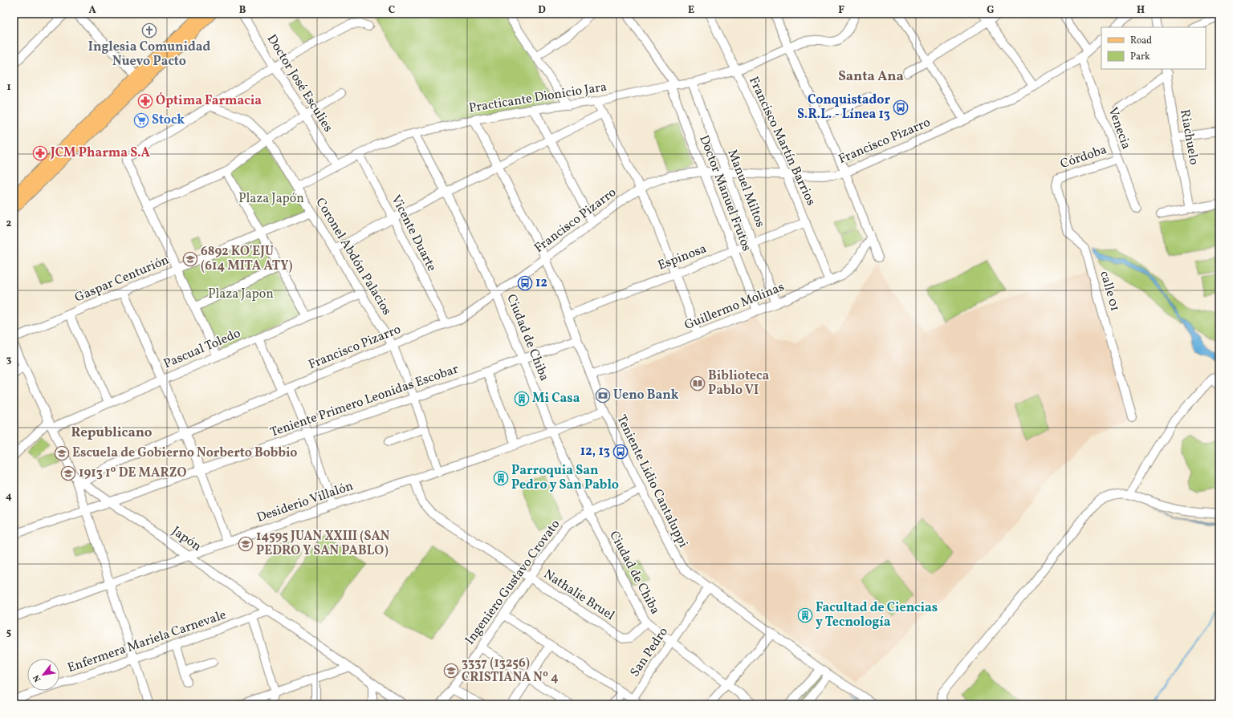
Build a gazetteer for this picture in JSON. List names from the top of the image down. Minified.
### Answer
{"streets":{"street":["Doctor José Esculies","Practicante Dionicio Jara","Venecia","Riachuelo","Francisco Martín Barrios","Francisco Pizarro","Córdoba","Manuel Miltos","Doctor Manuel Frutos","Vicente Duarte","Coronel Abdón Palacios","Espinosa","Gaspar Centurión","calle 01","Guillermo Molinas","Ciudad de Chiba","Pascual Toledo","Teniente Primero Leonidas Escobar","Teniente Lidio Cantaluppi","Desiderio Villalón","Japón","Ingeniero Gustavo Crovato","Nathalie Bruel","Enfermera Mariela Carnevale","San Pedro"]},"crossings":[["Doctor José Esculies","Practicante Dionicio Jara"],["Practicante Dionicio Jara","Francisco Martín Barrios"],["Practicante Dionicio Jara","Manuel Miltos"],["Practicante Dionicio Jara","Doctor Manuel Frutos"],["Practicante Dionicio Jara","Vicente Duarte"],["Practicante Dionicio Jara","Coronel Abdón Palacios"],["Practicante Dionicio Jara","Ciudad de Chiba"],["Practicante Dionicio Jara","Teniente Lidio Cantaluppi"],["Venecia","Francisco Pizarro"],["Venecia","Córdoba"],["Francisco Martín Barrios","Francisco Pizarro"],["Francisco Martín Barrios","Espinosa"],["Francisco Martín Barrios","Guillermo Molinas"],["Francisco Pizarro","Manuel Miltos"],["Francisco Pizarro","Doctor Manuel Frutos"],["Francisco Pizarro","Vicente Duarte"],["Francisco Pizarro","Coronel Abdón Palacios"],["Francisco Pizarro","Ciudad de Chiba"],["Francisco Pizarro","Teniente Lidio Cantaluppi"],["Francisco Pizarro","Japón"],["Córdoba","calle 01"],["Manuel Miltos","Espinosa"],["Manuel Miltos","Guillermo Molinas"],["Doctor Manuel Frutos","Espinosa"],["Doctor Manuel Frutos","Guillermo Molinas"],["Coronel Abdón Palacios","Gaspar Centurión"],["Coronel Abdón Palacios","Pascual Toledo"],["Coronel Abdón Palacios","Teniente Primero Leonidas Escobar"],["Coronel Abdón Palacios","Desiderio Villalón"],["Espinosa","Teniente Lidio Cantaluppi"],["Guillermo Molinas","Teniente Lidio Cantaluppi"],["Ciudad de Chiba","Teniente Primero Leonidas Escobar"],["Ciudad de Chiba","Desiderio Villalón"],["Ciudad de Chiba","Ingeniero Gustavo Crovato"],["Ciudad de Chiba","Nathalie Bruel"],["Ciudad de Chiba","San Pedro"],["Teniente Primero Leonidas Escobar","Teniente Lidio Cantaluppi"],["Teniente Primero Leonidas Escobar","Japón"],["Teniente Lidio Cantaluppi","Desiderio Villalón"],["Teniente Lidio Cantaluppi","Ingeniero Gustavo Crovato"],["Teniente Lidio Cantaluppi","San Pedro"],["Desiderio Villalón","Japón"],["Desiderio Villalón","Nathalie Bruel"],["Japón","Enfermera Mariela Carnevale"],["Ingeniero Gustavo Crovato","Nathalie Bruel"]],"districts":["Santa Ana","Republicano"],"parks":["Plaza Japón","Plaza Japon"],"places":{"church":["Inglesia Comunidad Nuevo Pacto"],"pharmacy":["Óptima Farmacia","JCM Pharma S.A"],"bus stop":["Conquistador S.R.L. - Línea 13","12","12, 13"],"supermarket":["Stock"],"school or university":["6892 KO'EJU (614 MITA ATY)","Escuela de Gobierno Norberto Bobbio","1913 1º DE MARZO","14595 JUAN XXIII (SAN PEDRO Y SAN PABLO)","3337 (13256) CRISTIANA Nº 4"],"library":["Biblioteca Pablo VI"],"bank":["Ueno Bank"],"building":["Mi Casa","Parroquia San Pedro y San Pablo","Facultad de Ciencias y Tecnología"]},"legend":["Road","Park"],"north":"bottom left","grid":{"columns":["A","B","C","D","E","F","G","H"],"rows":["1","2","3","4","5"]}}
